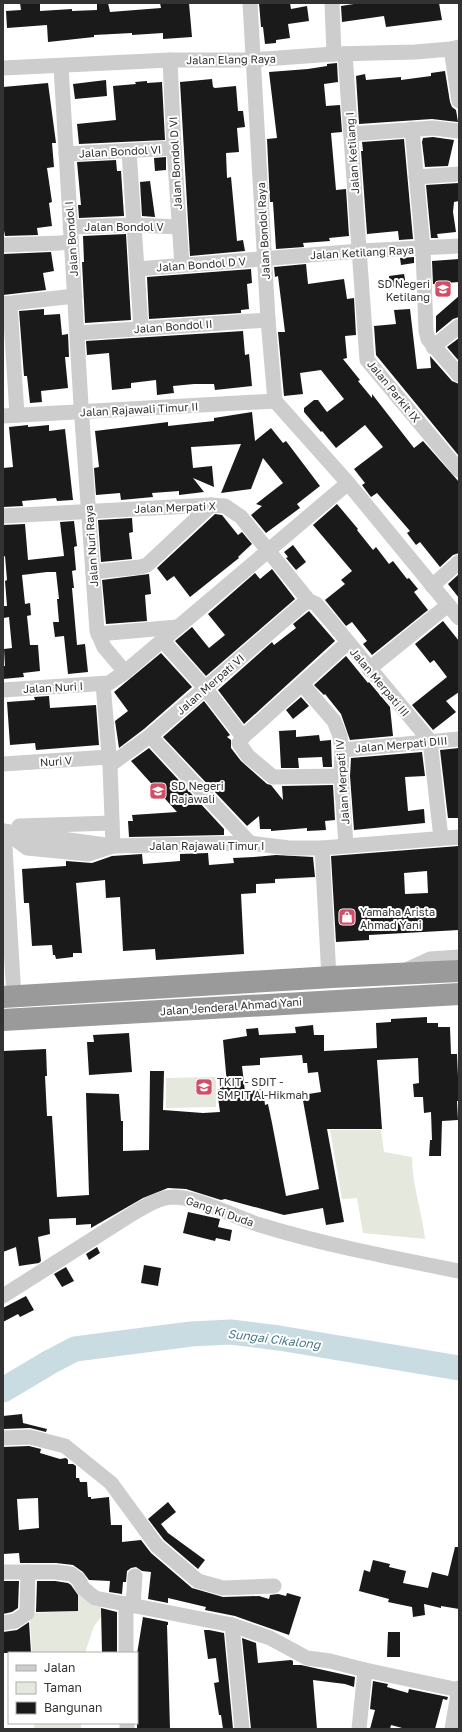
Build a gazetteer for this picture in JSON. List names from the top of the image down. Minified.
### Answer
{"streets":{"highway":["Jalan Jenderal Ahmad Yani"],"street":["Jalan Elang Raya","Jalan Bondol VI","Jalan Ketilang I","Jalan Bondol D VI","Jalan Bondol V","Jalan Bondol Raya","Jalan Bondol I","Jalan Ketilang Raya","Jalan Bondol D V","Jalan Bondol II","Jalan Parkit IX","Jalan Rajawali Timur II","Jalan Merpati X","Jalan Nuri Raya","Jalan Merpati III","Jalan Merpati VI","Jalan Nuri I","Jalan Merpati DIII","Nuri V","Jalan Merpati IV","Jalan Rajawali Timur I","Gang Ki Duda"]},"crossings":[["Jalan Elang Raya","Jalan Ketilang I"],["Jalan Elang Raya","Jalan Bondol D VI"],["Jalan Elang Raya","Jalan Bondol Raya"],["Jalan Elang Raya","Jalan Bondol I"],["Jalan Bondol VI","Jalan Bondol D VI"],["Jalan Bondol VI","Jalan Bondol I"],["Jalan Ketilang I","Jalan Ketilang Raya"],["Jalan Ketilang I","Jalan Parkit IX"],["Jalan Bondol D VI","Jalan Bondol V"],["Jalan Bondol D VI","Jalan Bondol D V"],["Jalan Bondol V","Jalan Bondol I"],["Jalan Bondol Raya","Jalan Ketilang Raya"],["Jalan Bondol Raya","Jalan Bondol D V"],["Jalan Bondol Raya","Jalan Bondol II"],["Jalan Bondol Raya","Jalan Rajawali Timur II"],["Jalan Bondol I","Jalan Bondol II"],["Jalan Bondol I","Jalan Rajawali Timur II"],["Jalan Bondol I","Jalan Nuri Raya"],["Jalan Ketilang Raya","Jalan Bondol D V"],["Jalan Ketilang Raya","Jalan Parkit IX"],["Jalan Rajawali Timur II","Jalan Nuri Raya"],["Jalan Merpati X","Jalan Nuri Raya"],["Jalan Merpati X","Jalan Merpati III"],["Jalan Merpati III","Jalan Merpati VI"],["Jalan Merpati III","Jalan Merpati DIII"],["Jalan Merpati VI","Nuri V"],["Jalan Merpati DIII","Jalan Merpati IV"],["Jalan Merpati IV","Jalan Rajawali Timur I"]],"water":["Sungai Cikalong"],"places":{"school or university":["SD Negeri Ketilang","SD Negeri Rajawali","TKIT - SDIT - SMPIT Al-Hikmah"],"shop":["Yamaha Arista Ahmad Yani"]},"legend":["Jalan","Taman","Bangunan"]}
